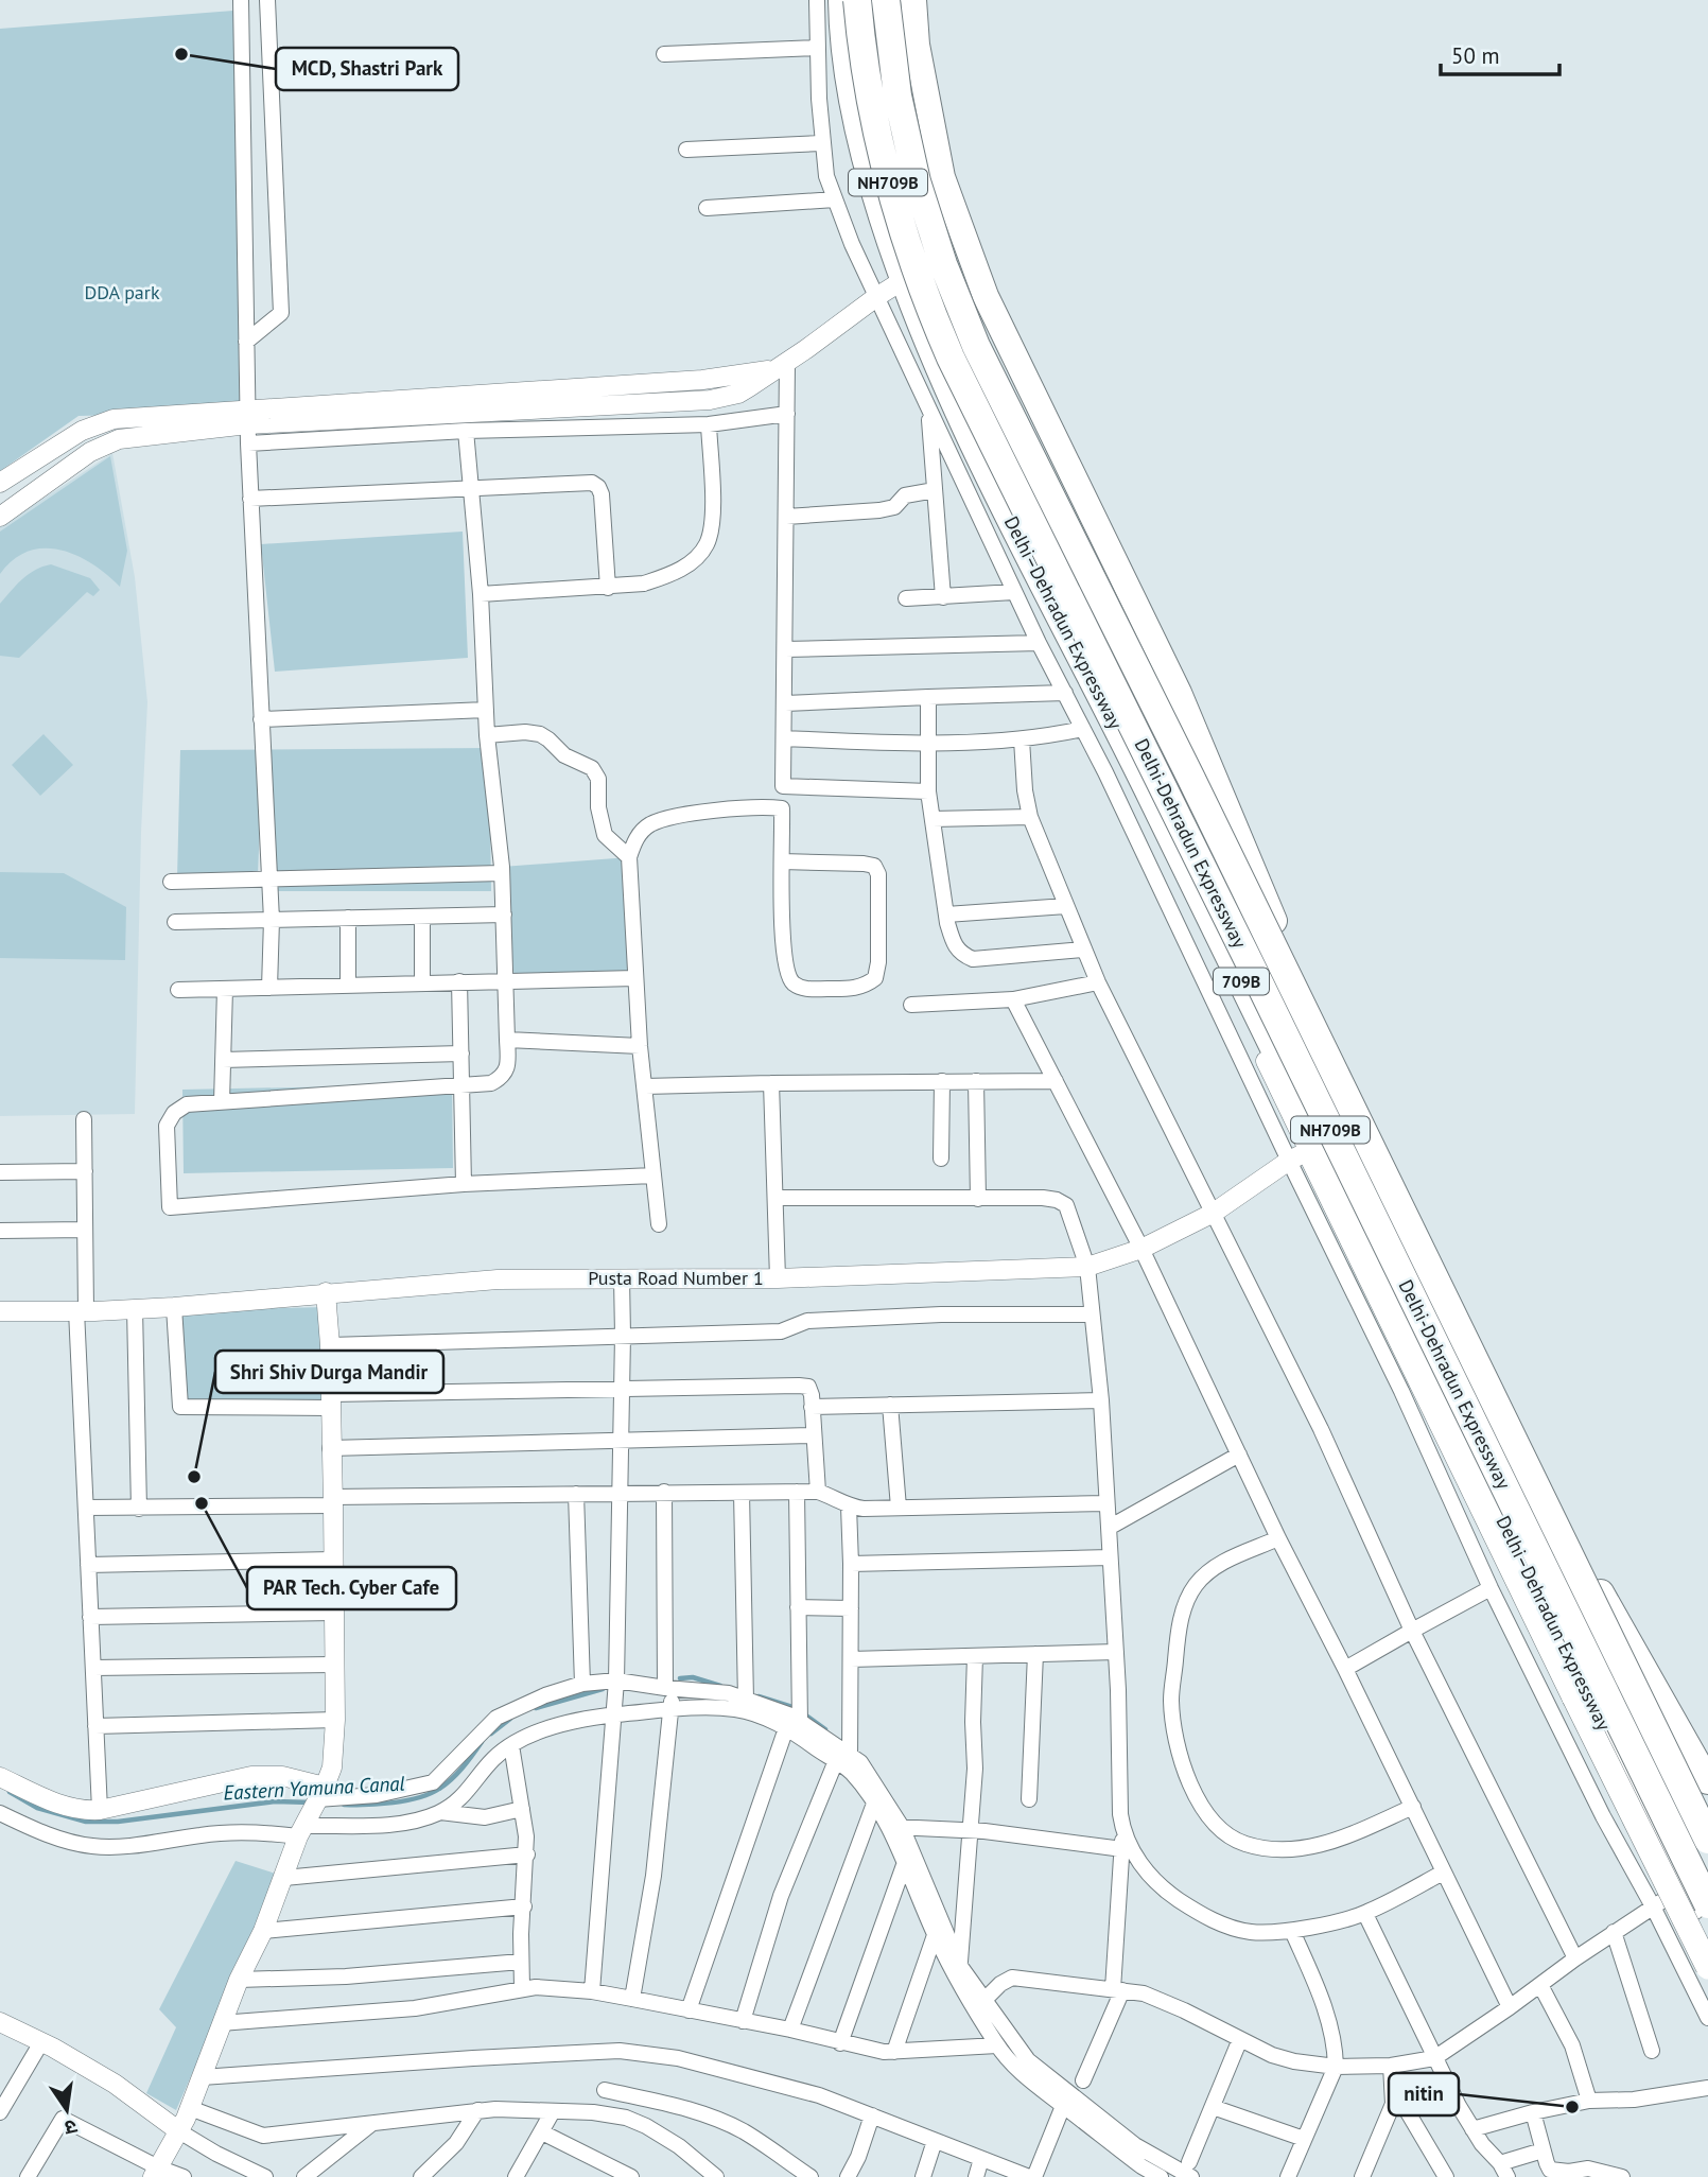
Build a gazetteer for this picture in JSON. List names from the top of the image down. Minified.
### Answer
{"streets":{"highway":["NH709B","Delhi–Dehradun Expressway","Delhi-Dehradun Expressway","709B"],"street":["Pusta Road Number 1"]},"crossings":[["Delhi–Dehradun Expressway","Pusta Road Number 1"]],"water":["Eastern Yamuna Canal"],"parks":["DDA park"],"places":["MCD, Shastri Park","Shri Shiv Durga Mandir","PAR Tech. Cyber Cafe","nitin"],"scale_bar":"50 m","north":"bottom"}
